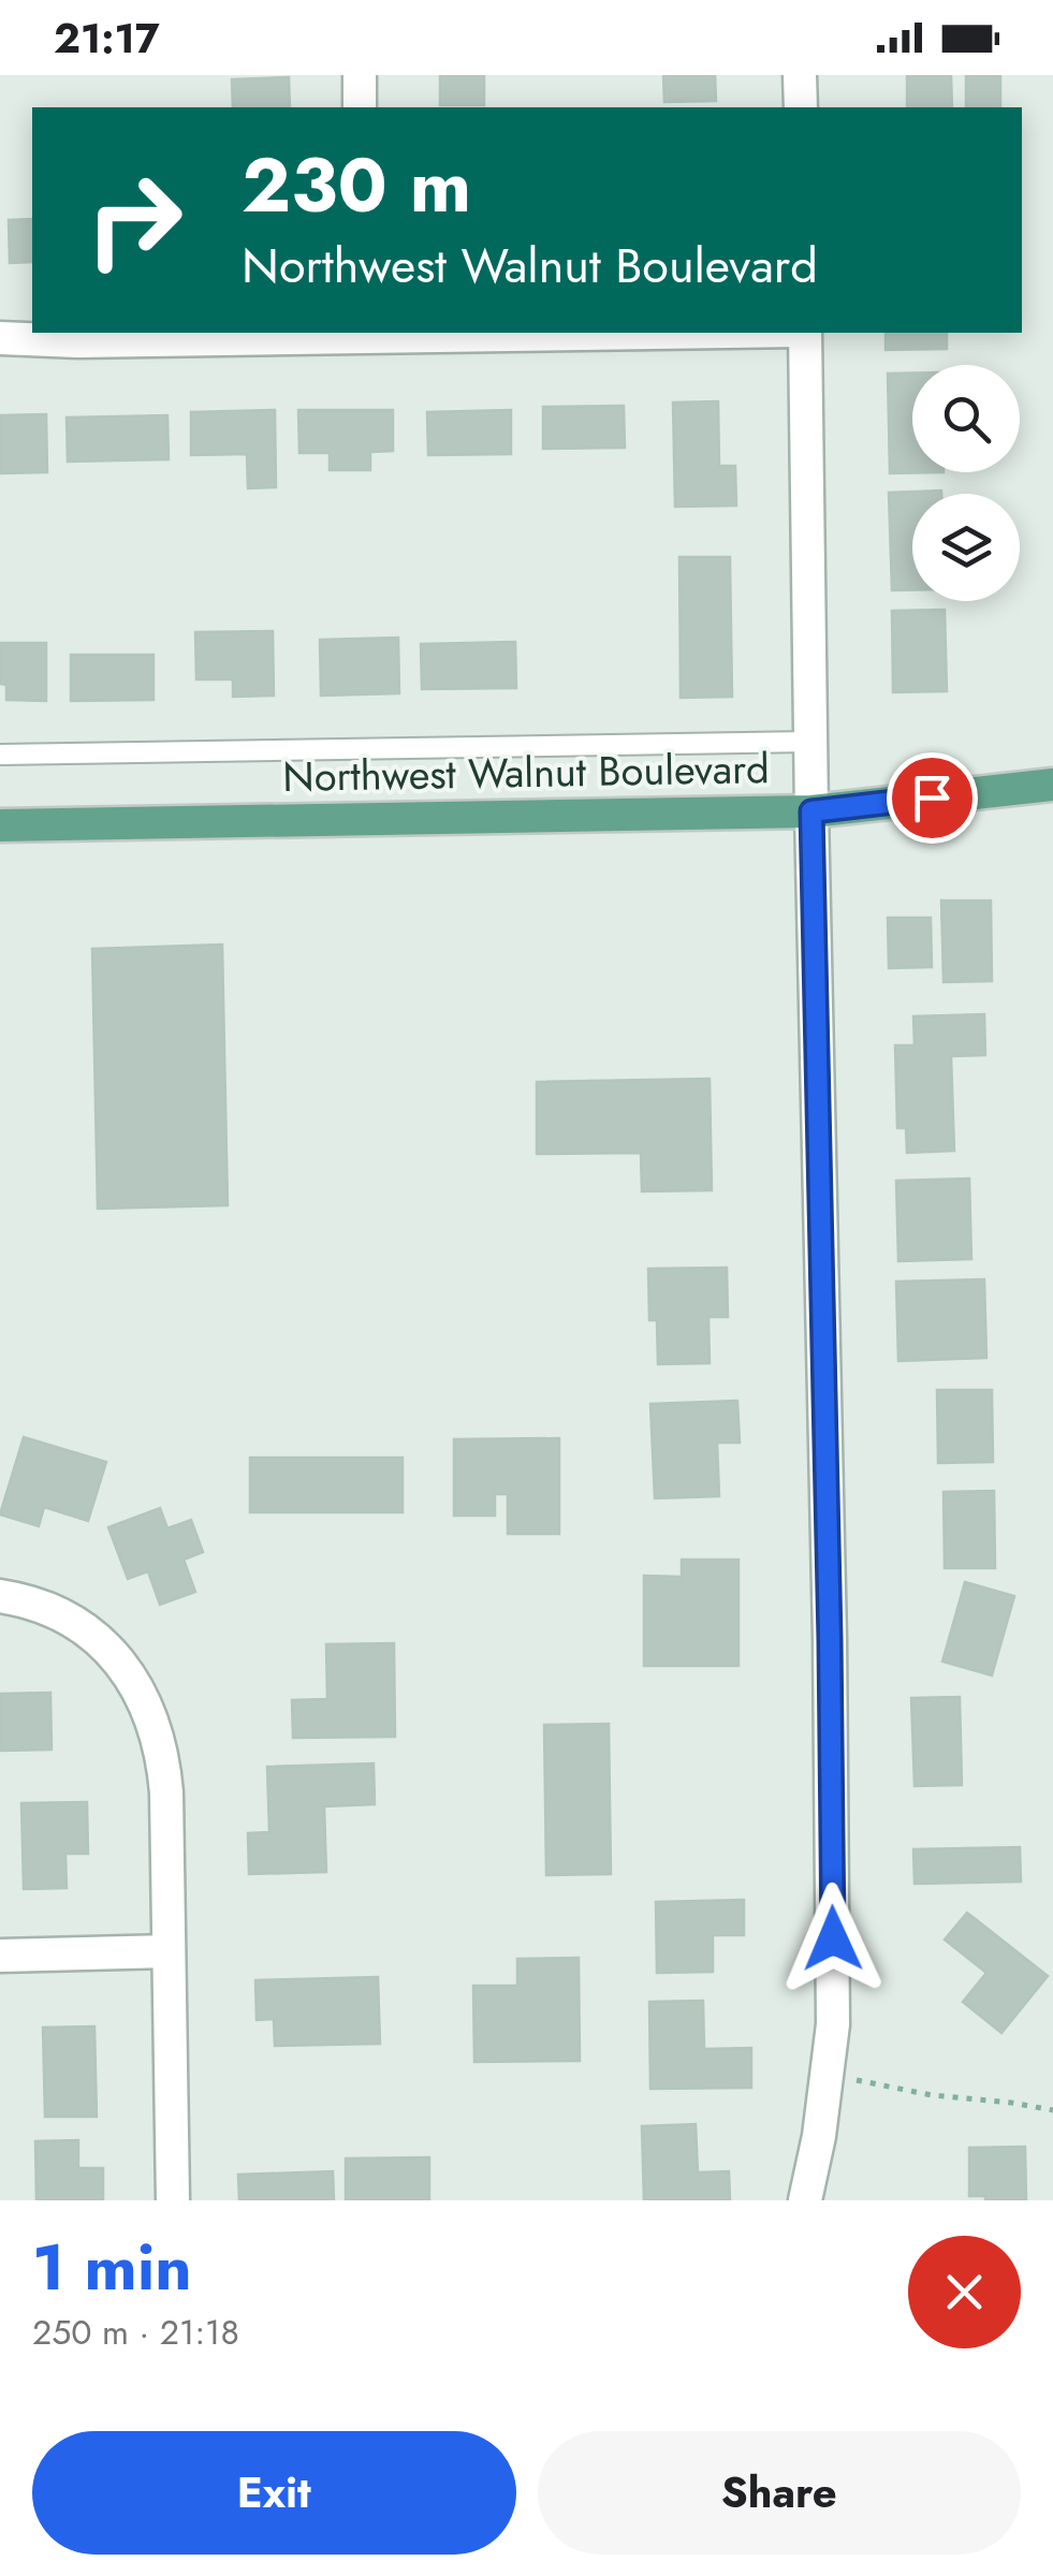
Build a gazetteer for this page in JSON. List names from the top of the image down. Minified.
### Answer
{"streets":{"main road":["Northwest Walnut Boulevard"]},"page":{"status":"21:17","turn":["230 m","Northwest Walnut Boulevard"],"heading":["1 min","250 m · 21:18"],"buttons":["Exit","Share"]}}
